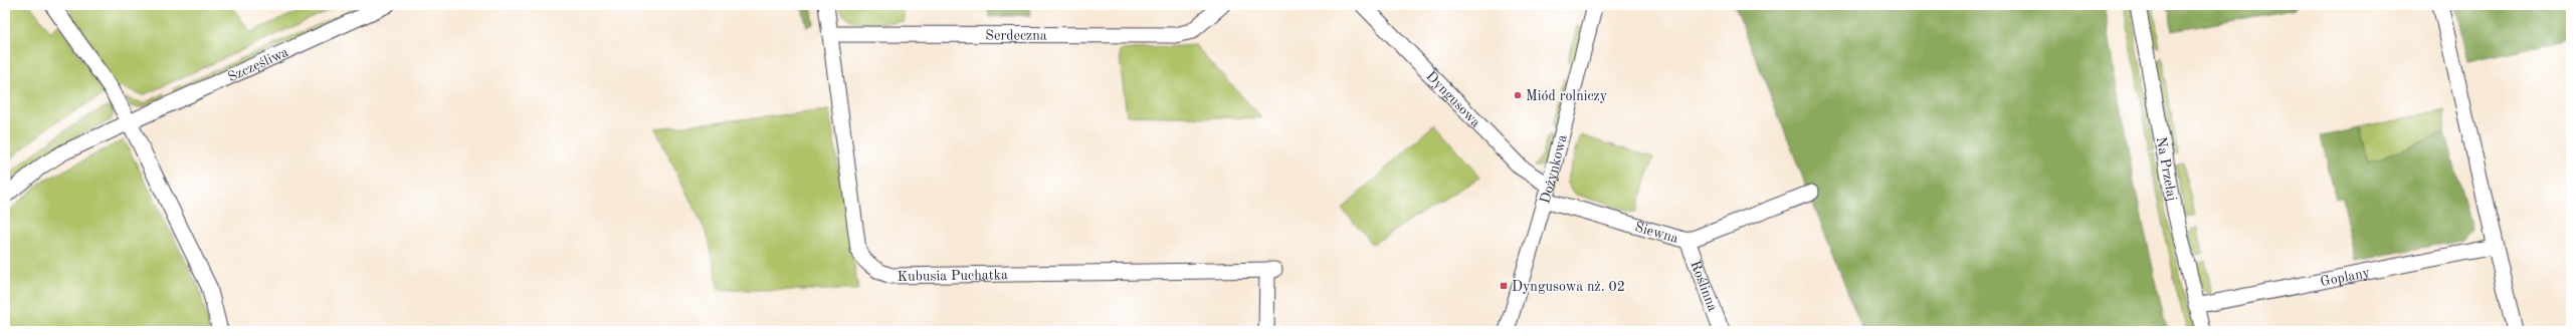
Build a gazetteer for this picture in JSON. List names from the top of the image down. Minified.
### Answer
{"streets":{"street":["Serdeczna","Szczęśliwa","Dyngusowa","Dożynkowa","Na Przełaj","Siewna","Kubusia Puchatka","Goplany","Roślinna"]},"crossings":[["Serdeczna","Kubusia Puchatka"],["Dyngusowa","Dożynkowa"],["Dyngusowa","Siewna"],["Dożynkowa","Siewna"],["Na Przełaj","Goplany"],["Siewna","Roślinna"]],"places":{"other":["Miód rolniczy"],"transit":["Dyngusowa nż. 02"]}}
